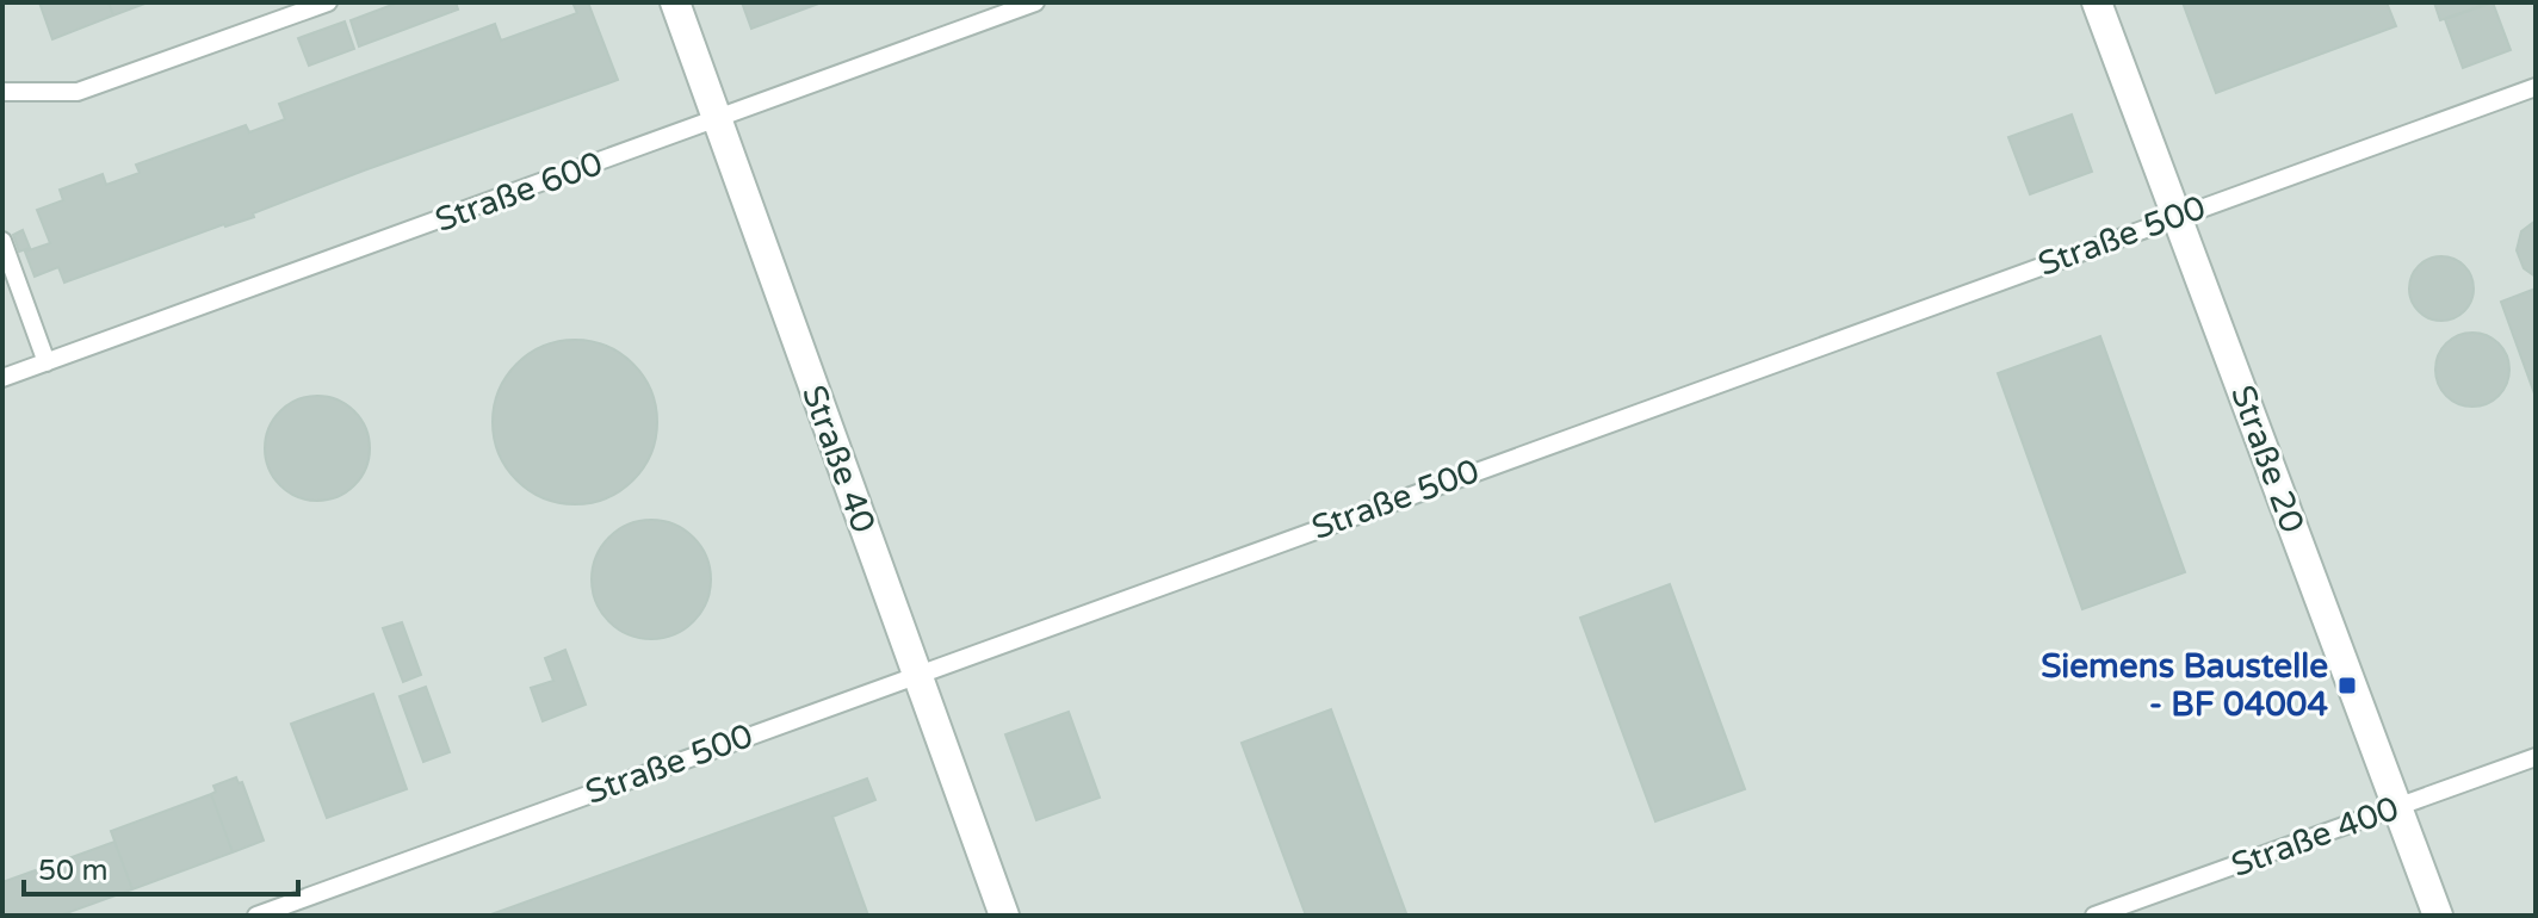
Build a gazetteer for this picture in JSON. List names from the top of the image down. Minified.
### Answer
{"streets":{"street":["Straße 40","Straße 20"],"lane":["Straße 600","Straße 500","Straße 400"]},"crossings":[["Straße 600","Straße 40"],["Straße 500","Straße 40"],["Straße 500","Straße 20"],["Straße 20","Straße 400"]],"places":{"transit":["Siemens Baustelle - BF 04004"]},"scale_bar":"50 m"}
